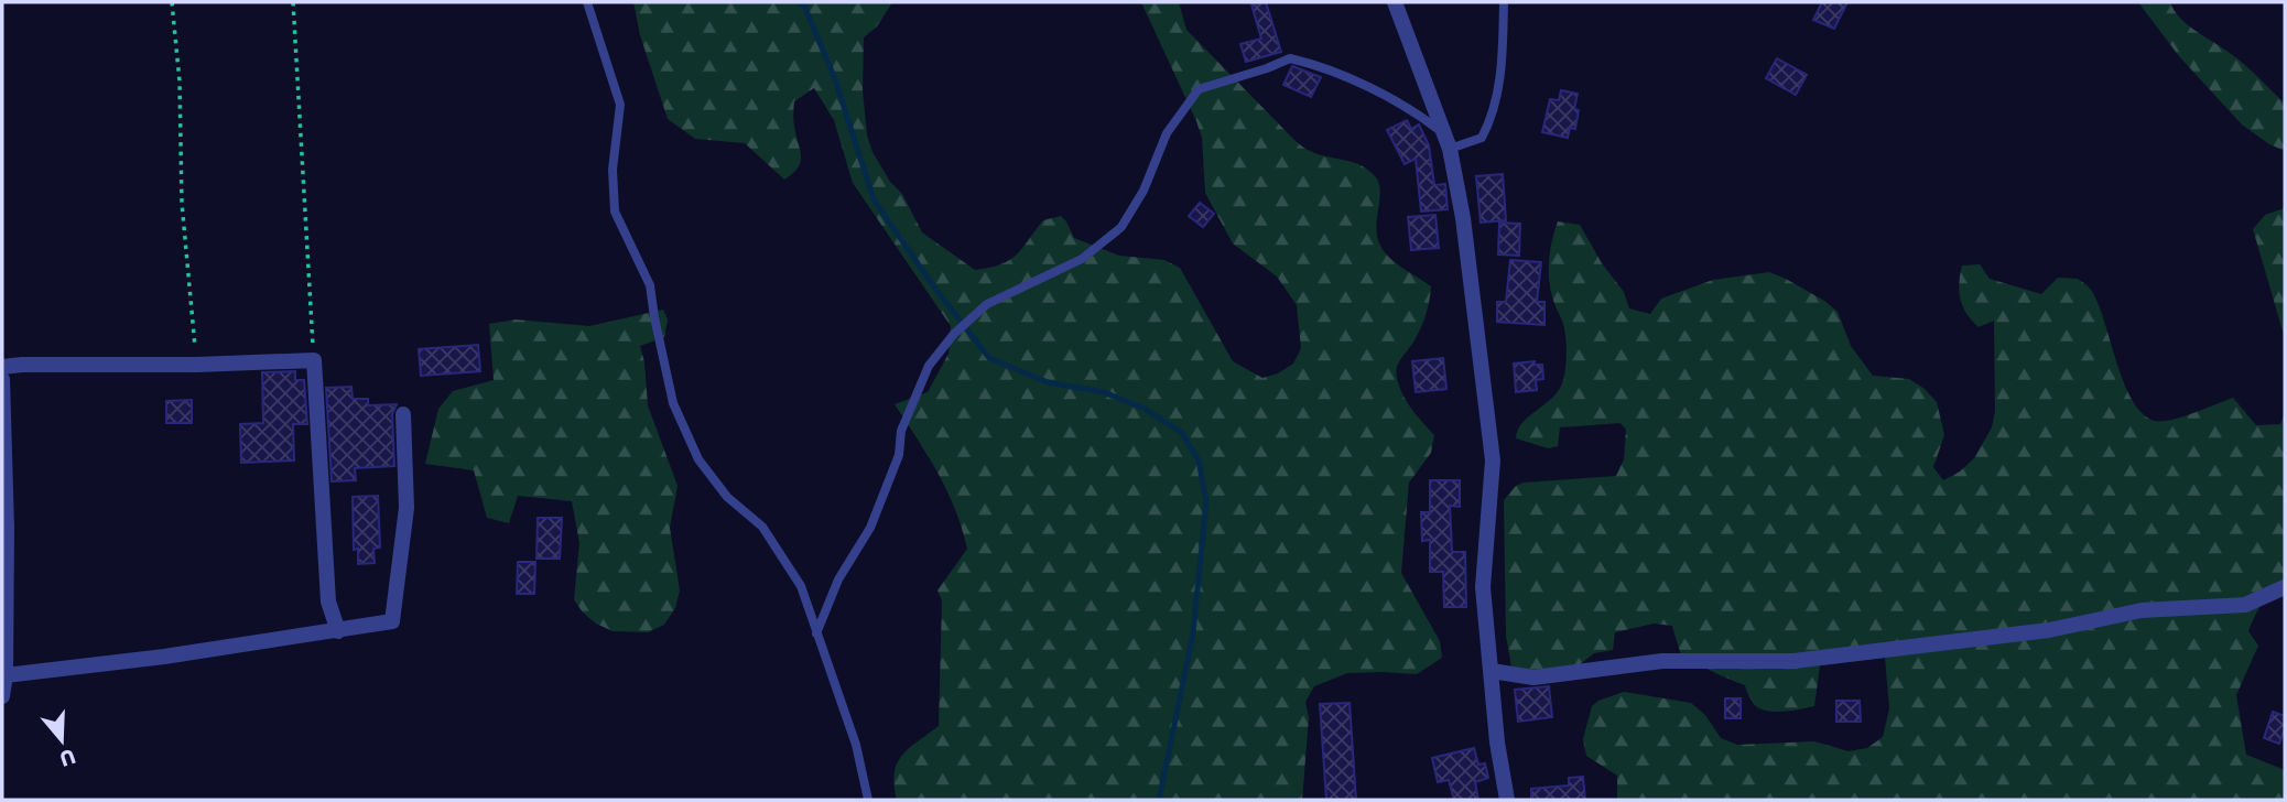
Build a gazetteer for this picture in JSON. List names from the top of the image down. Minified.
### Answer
{"north":"bottom"}
